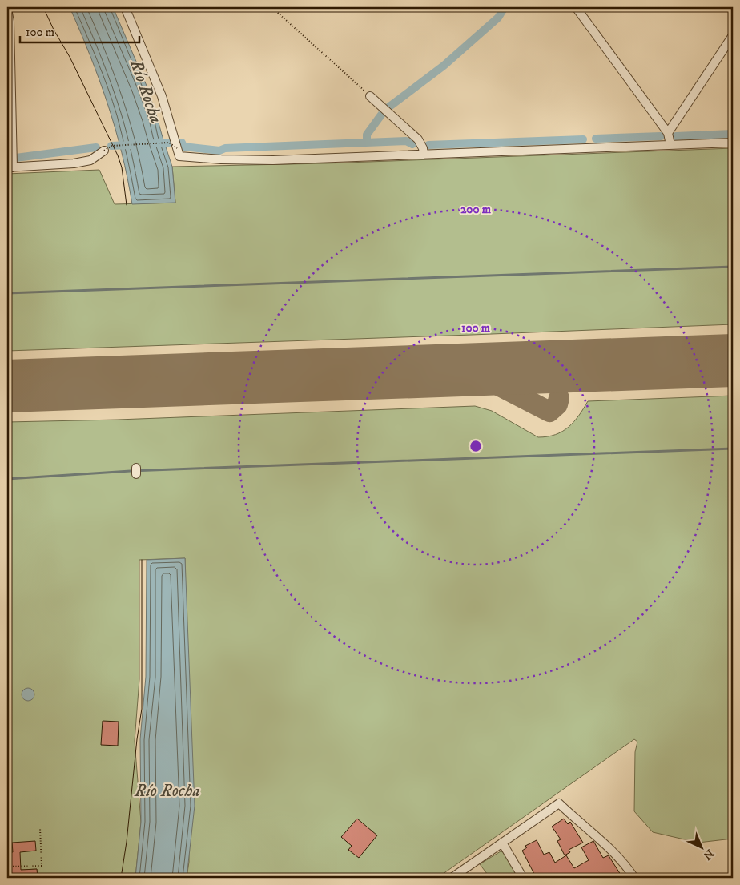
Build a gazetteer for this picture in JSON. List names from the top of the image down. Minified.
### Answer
{"water":["Río Rocha"],"scale_bar":"100 m","north":"bottom right","rings":["200 m","100 m"]}
